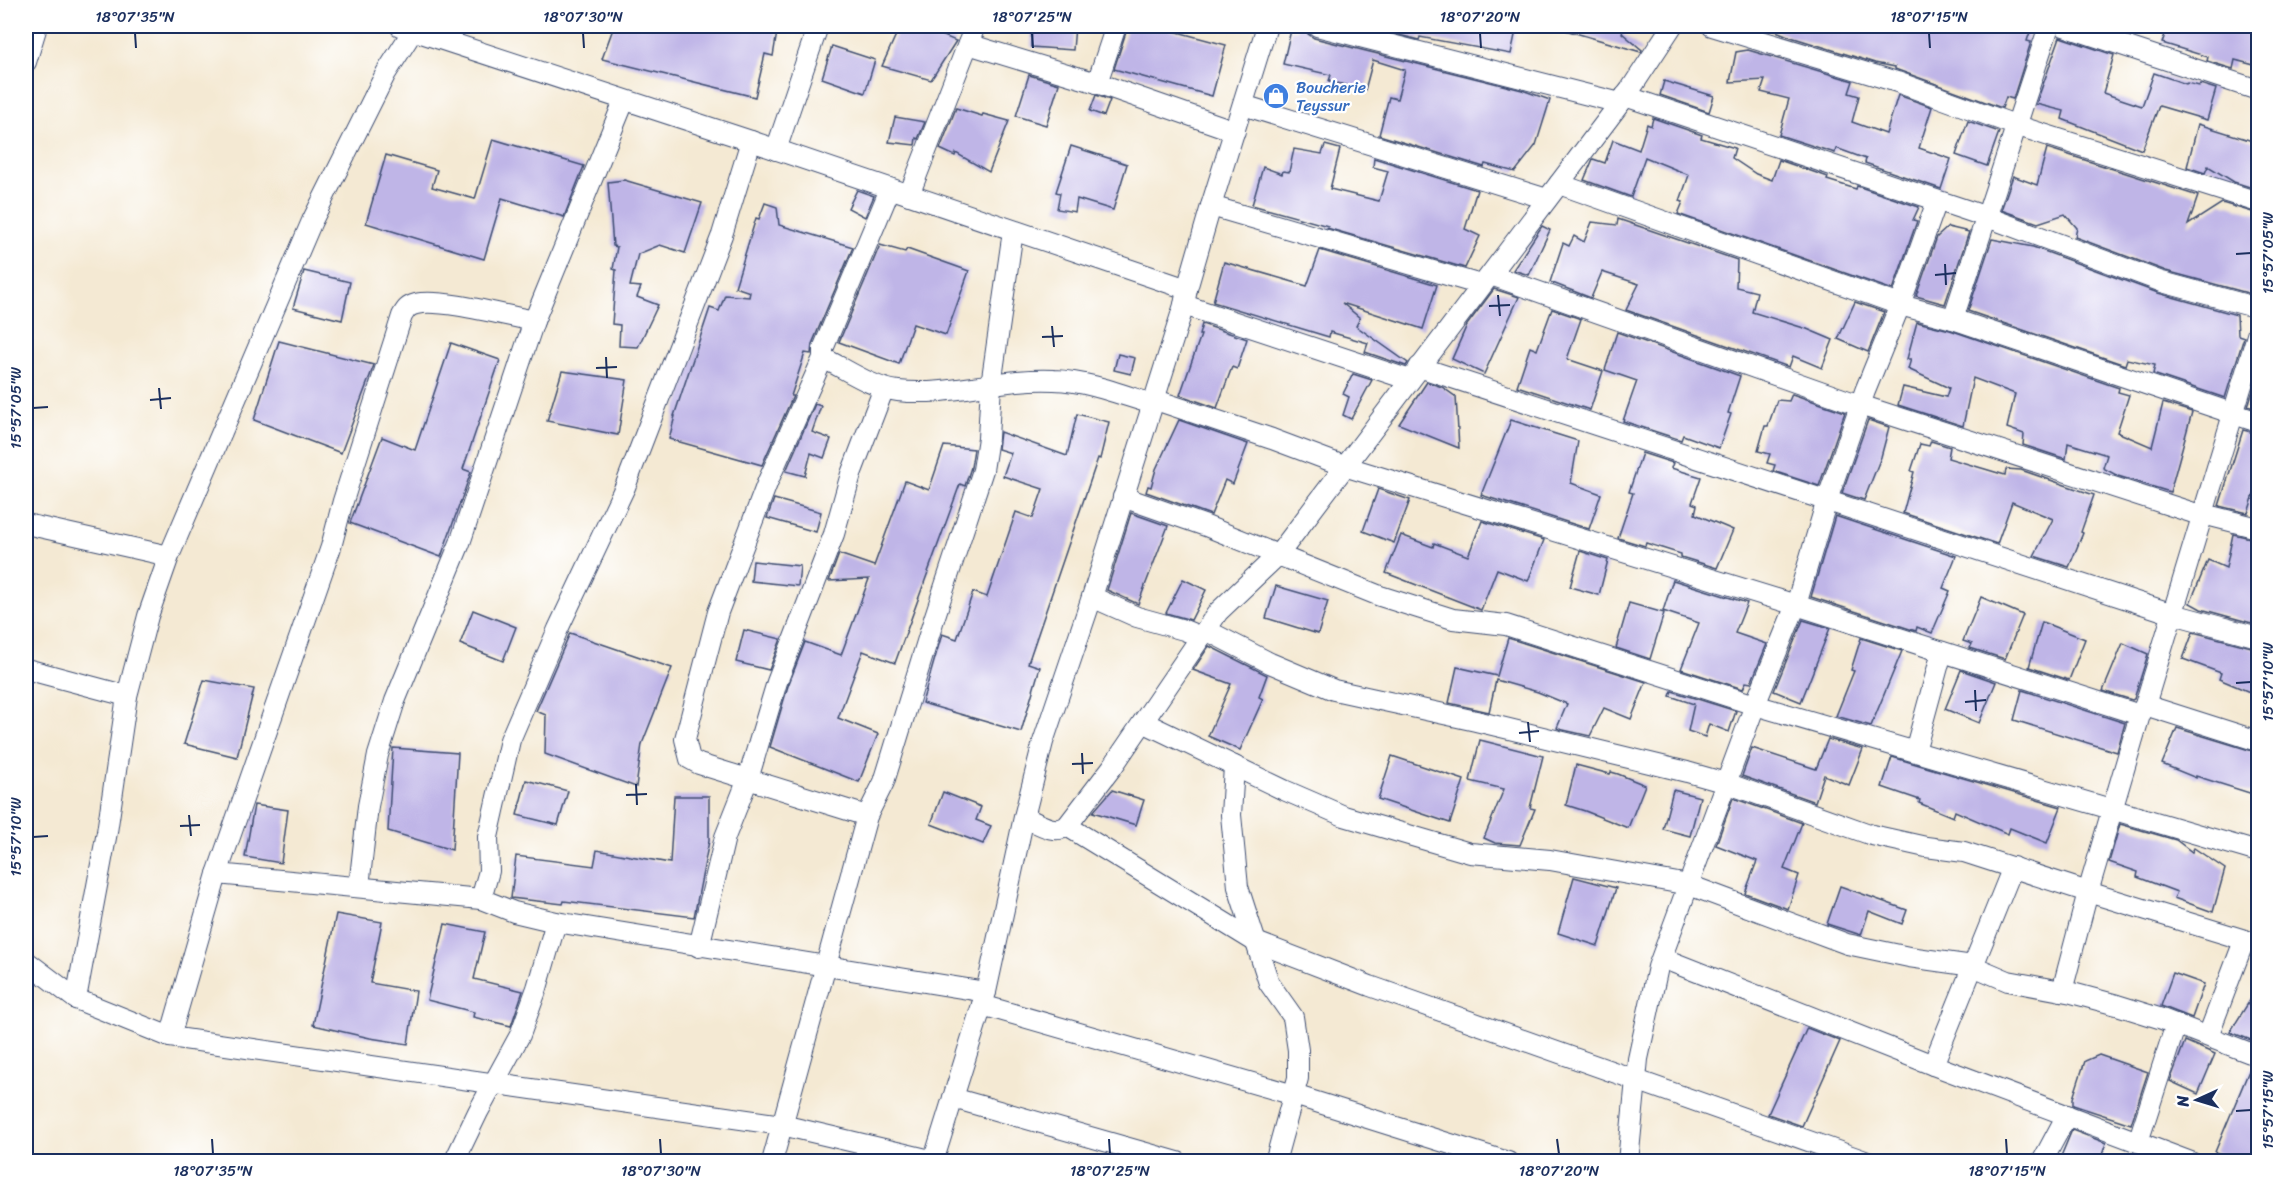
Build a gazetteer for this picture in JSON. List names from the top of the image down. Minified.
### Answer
{"places":{"shop":["Boucherie Teyssur"]},"north":"left","coordinates":["18°07'35\"N","18°07'30\"N","18°07'25\"N","18°07'20\"N","18°07'15\"N","15°57'05\"W","15°57'10\"W","15°57'15\"W"]}
